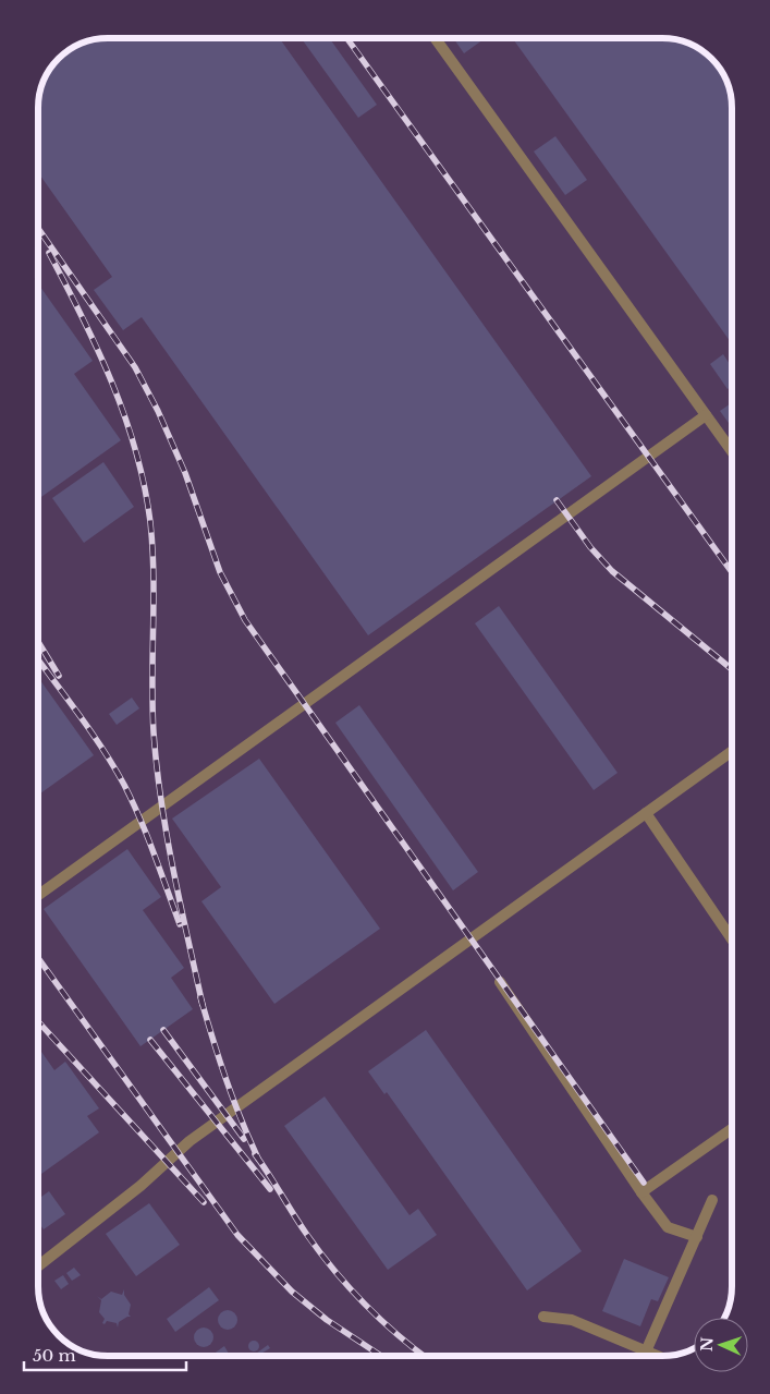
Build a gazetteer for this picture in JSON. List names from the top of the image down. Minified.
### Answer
{"scale_bar":"50 m","north":"left"}
